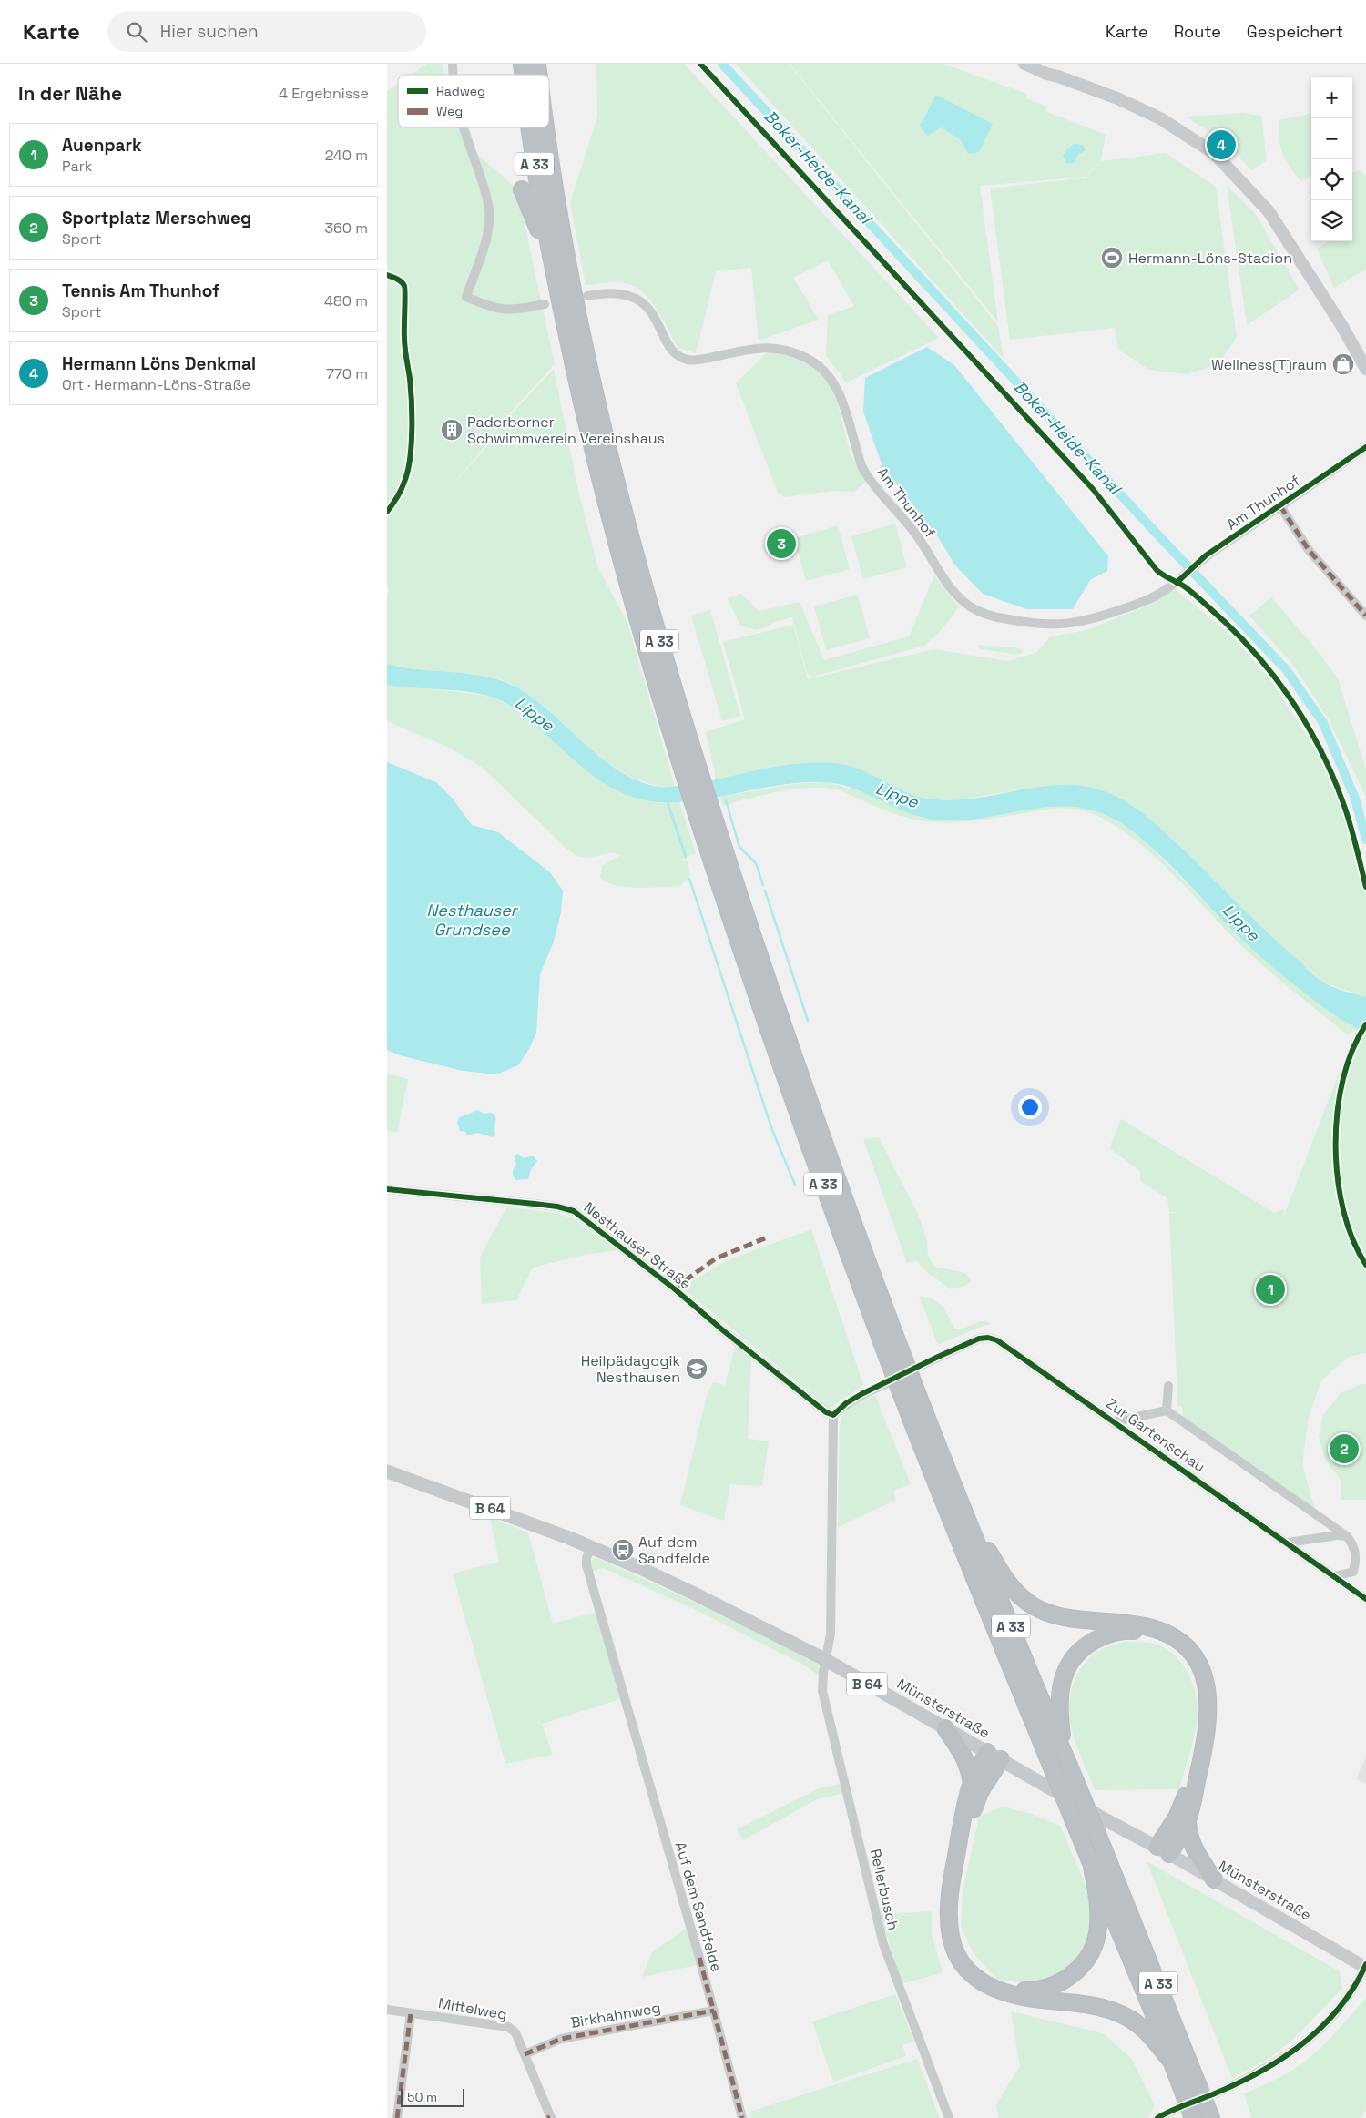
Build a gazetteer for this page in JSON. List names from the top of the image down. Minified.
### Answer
{"streets":{"highway":["A 33"],"main road":["B 64","Münsterstraße"],"street":["Am Thunhof","Nesthauser Straße","Zur Gartenschau","Rellerbusch","Auf dem Sandfelde","Mittelweg","Birkhahnweg"]},"crossings":[["Münsterstraße","Rellerbusch"],["Münsterstraße","Auf dem Sandfelde"],["Auf dem Sandfelde","Birkhahnweg"],["Mittelweg","Birkhahnweg"]],"water":["Boker-Heide-Kanal","Lippe","Nesthauser Grundsee"],"places":{"sports":["Hermann-Löns-Stadion"],"shop":["Wellness(T)raum"],"building":["Paderborner Schwimmverein Vereinshaus"],"school or university":["Heilpädagogik Nesthausen"],"bus stop":["Auf dem Sandfelde"]},"legend":["Radweg","Weg"],"scale_bar":"50 m","page":{"header":"Karte","search":"Hier suchen","nav":["Karte","Route","Gespeichert"],"heading":["In der Nähe","4 Ergebnisse"],"map_buttons":["+","−"],"list":[{"mark":"1","name":"Auenpark","note":"Park","value":"240 m"},{"mark":"2","name":"Sportplatz Merschweg","note":"Sport","value":"360 m"},{"mark":"3","name":"Tennis Am Thunhof","note":"Sport","value":"480 m"},{"mark":"4","name":"Hermann Löns Denkmal","note":"Ort · Hermann-Löns-Straße","value":"770 m"}],"pins":["4","3","1","2"],"scale":"50 m"}}
